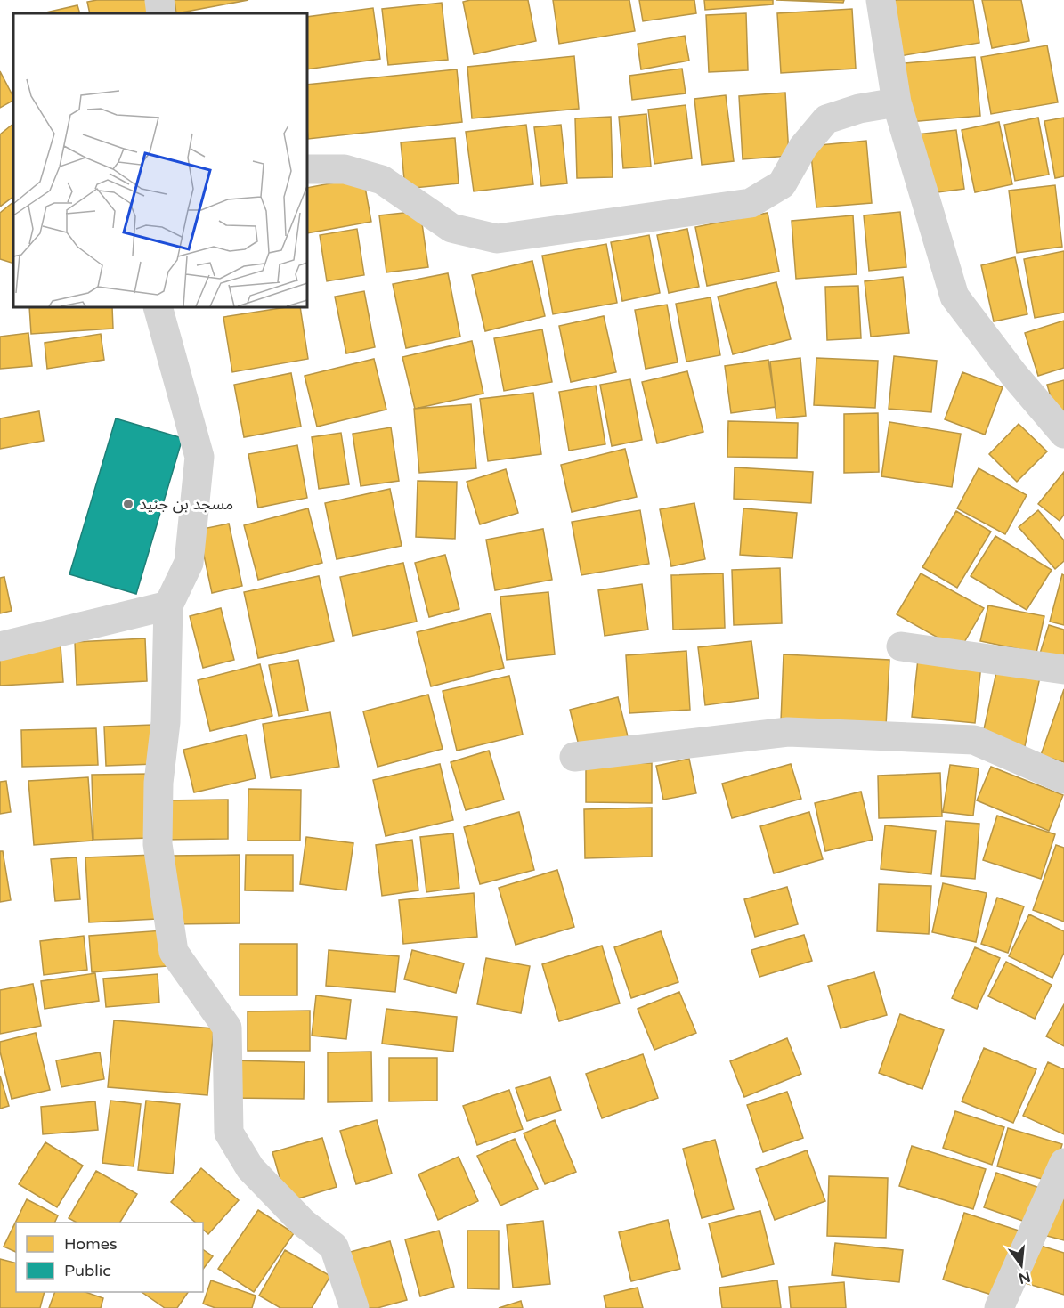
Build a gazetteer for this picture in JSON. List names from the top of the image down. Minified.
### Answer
{"places":["مسجد بن جنيد"],"legend":["Homes","Public"],"north":"bottom"}
